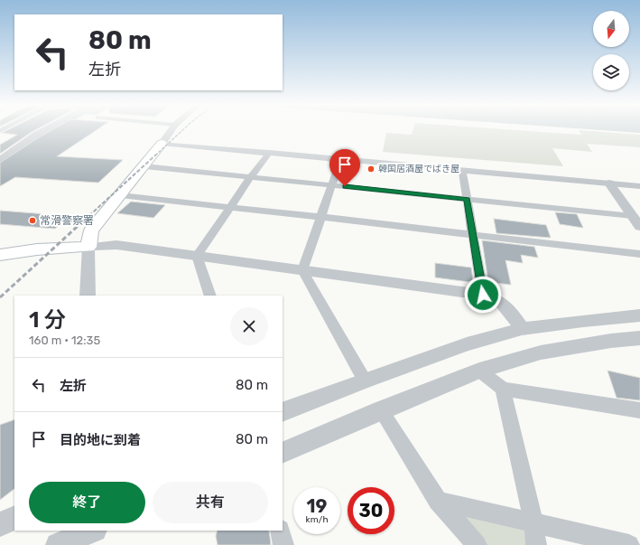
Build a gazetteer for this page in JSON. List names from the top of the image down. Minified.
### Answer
{"places":["韓国居酒屋でばき屋","常滑警察署"],"north":"bottom","page":{"turn":["80 m","左折"],"heading":["1 分","160 m · 12:35"],"list":[{"name":"左折","value":"80 m"},{"name":"目的地に到着","value":"80 m"}],"buttons":["終了","共有"],"speed":"19 km/h","limit":"30"}}
